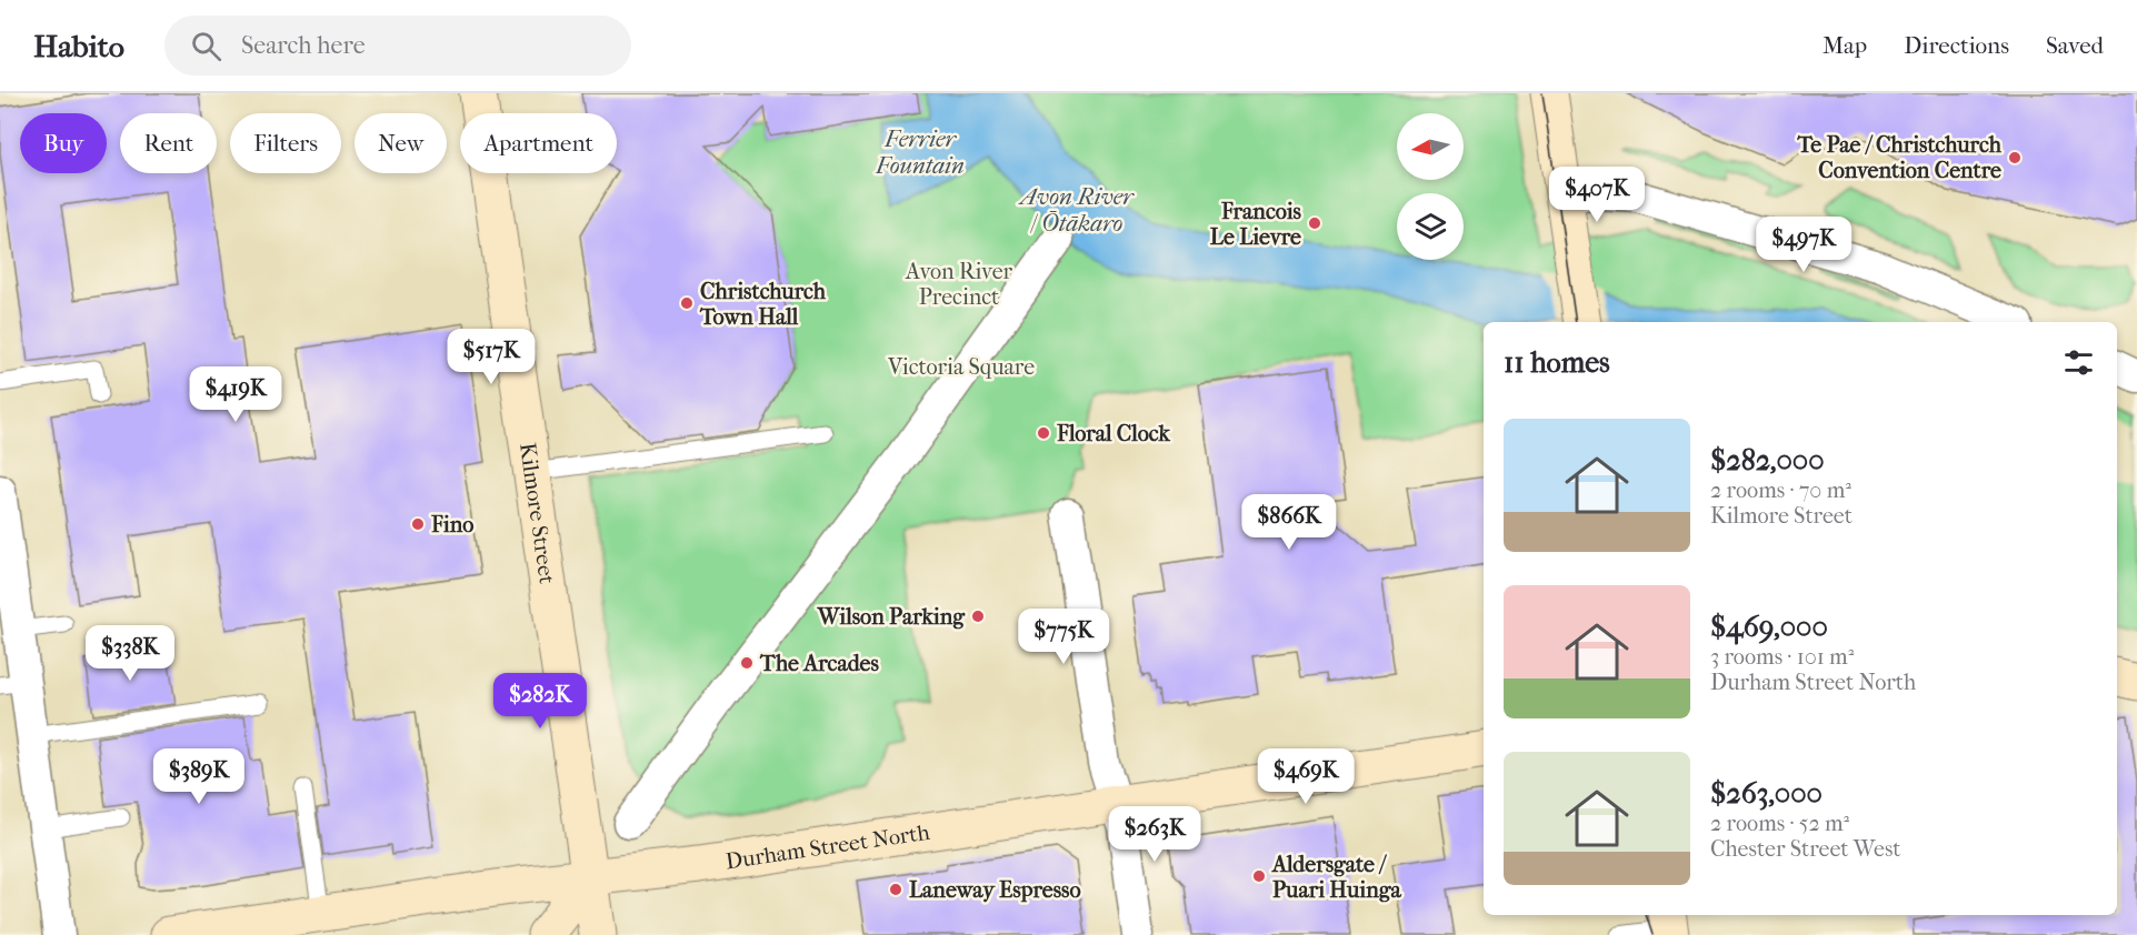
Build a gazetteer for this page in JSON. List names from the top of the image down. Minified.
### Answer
{"streets":{"main road":["Kilmore Street","Durham Street North"]},"crossings":[["Kilmore Street","Durham Street North"]],"water":["Ferrier Fountain","Avon River / Ōtākaro"],"parks":["Avon River Precinct","Victoria Square"],"places":["Te Pae / Christchurch Convention Centre","Francois Le Lievre","Christchurch Town Hall","Floral Clock","Fino","Wilson Parking","The Arcades","Aldersgate / Puari Huinga","Laneway Espresso"],"north":"left","page":{"header":"Habito","search":"Search here","nav":["Map","Directions","Saved"],"chip":["Buy","Rent","Filters","New","Apartment"],"price":["$407K","$497K","$517K","$419K","$866K","$775K","$338K","$282K","$389K","$469K","$263K"],"heading":"11 homes","list":[{"name":"$282,000","note":"2 rooms · 70 m² · Kilmore Street"},{"name":"$469,000","note":"3 rooms · 101 m² · Durham Street North"},{"name":"$263,000","note":"2 rooms · 52 m² · Chester Street West"}]}}
